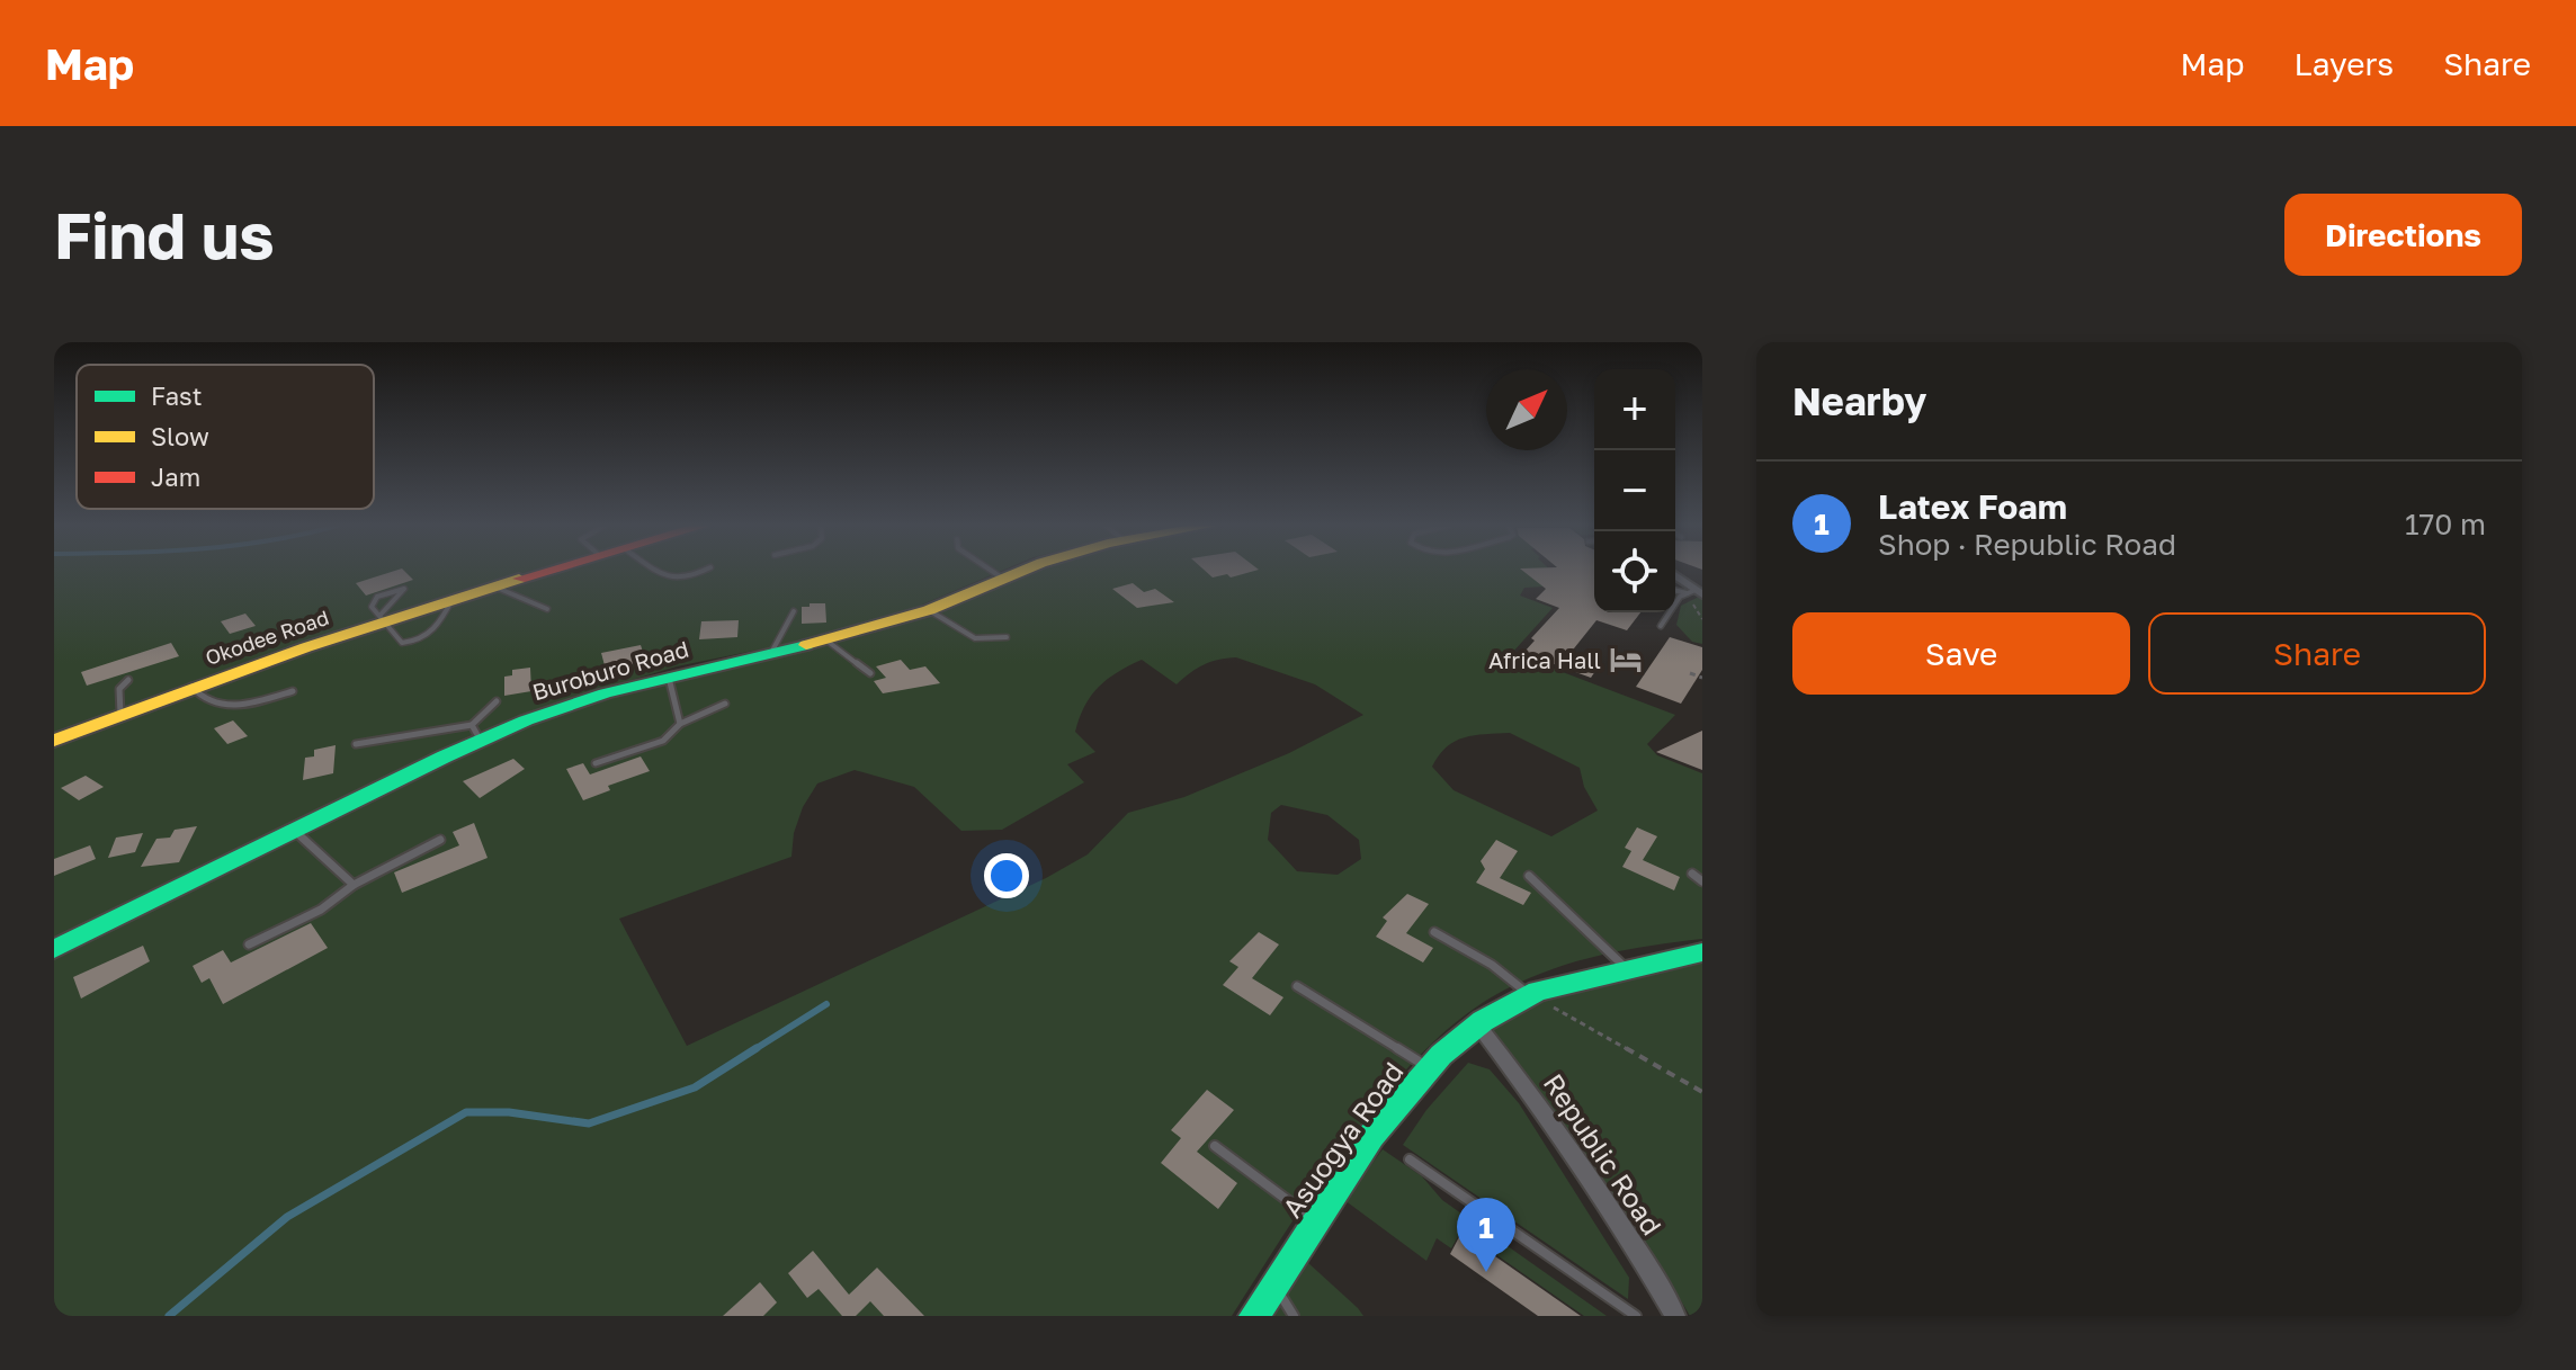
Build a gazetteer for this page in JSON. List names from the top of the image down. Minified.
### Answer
{"streets":{"street":["Okodee Road","Buroburo Road","Asuogya Road","Republic Road"]},"crossings":[["Asuogya Road","Republic Road"]],"places":{"hotel":["Africa Hall"]},"legend":["Fast","Slow","Jam"],"north":"top right","page":{"header":"Map","nav":["Map","Layers","Share"],"buttons":["Directions",["Save","Share"]],"title":"Find us","heading":"Nearby","map_buttons":["+","−"],"list":[{"mark":"1","name":"Latex Foam","note":"Shop · Republic Road","value":"170 m"}],"pins":"1"}}
